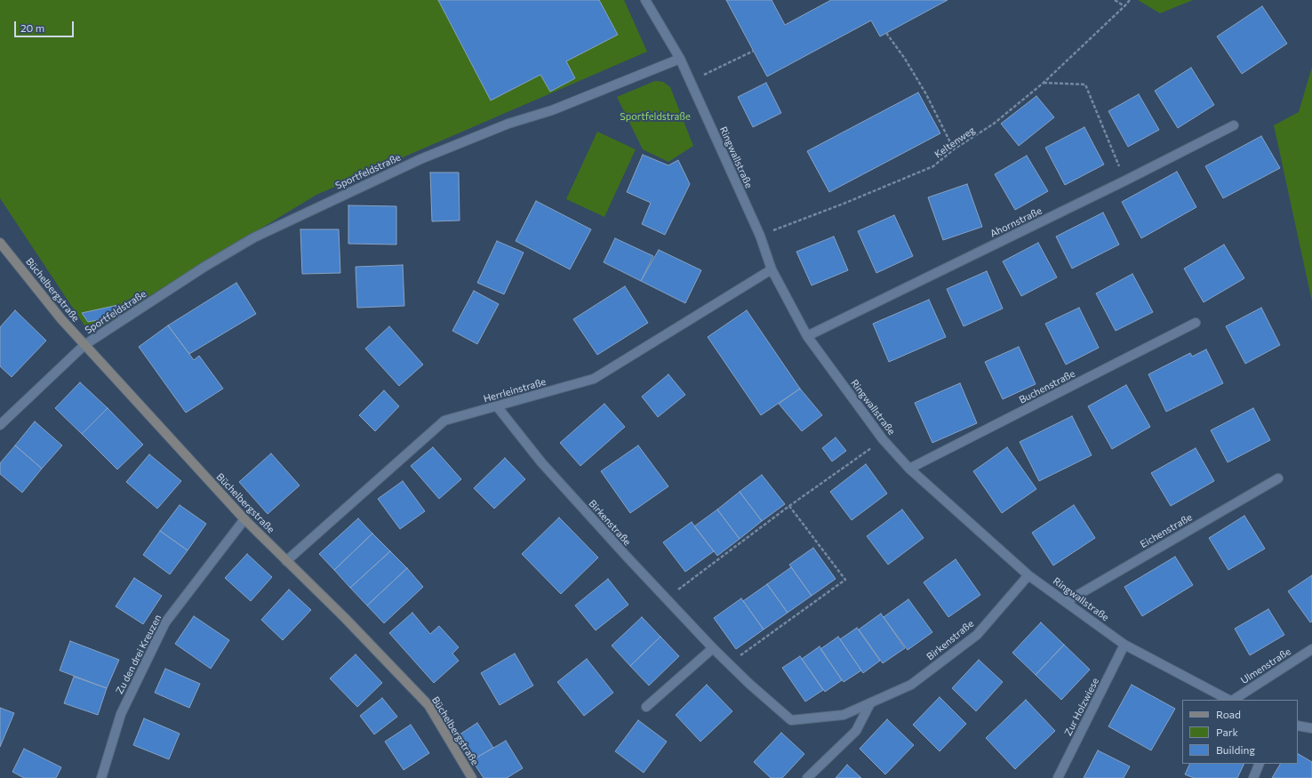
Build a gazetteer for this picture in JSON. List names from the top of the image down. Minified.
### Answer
{"streets":{"street":["Ringwallstraße","Sportfeldstraße","Ahornstraße","Büchelbergstraße","Buchenstraße","Herrleinstraße","Birkenstraße","Eichenstraße","Zu den drei Kreuzen","Ulmenstraße","Zur Holzwiese"],"path":["Keltenweg"]},"crossings":[["Keltenweg","Ringwallstraße"],["Ringwallstraße","Sportfeldstraße"],["Ringwallstraße","Ahornstraße"],["Ringwallstraße","Buchenstraße"],["Ringwallstraße","Herrleinstraße"],["Ringwallstraße","Birkenstraße"],["Ringwallstraße","Eichenstraße"],["Ringwallstraße","Zur Holzwiese"],["Sportfeldstraße","Büchelbergstraße"],["Büchelbergstraße","Herrleinstraße"],["Büchelbergstraße","Zu den drei Kreuzen"],["Herrleinstraße","Birkenstraße"]],"parks":["Sportfeldstraße"],"legend":["Road","Park","Building"],"scale_bar":"20 m"}
